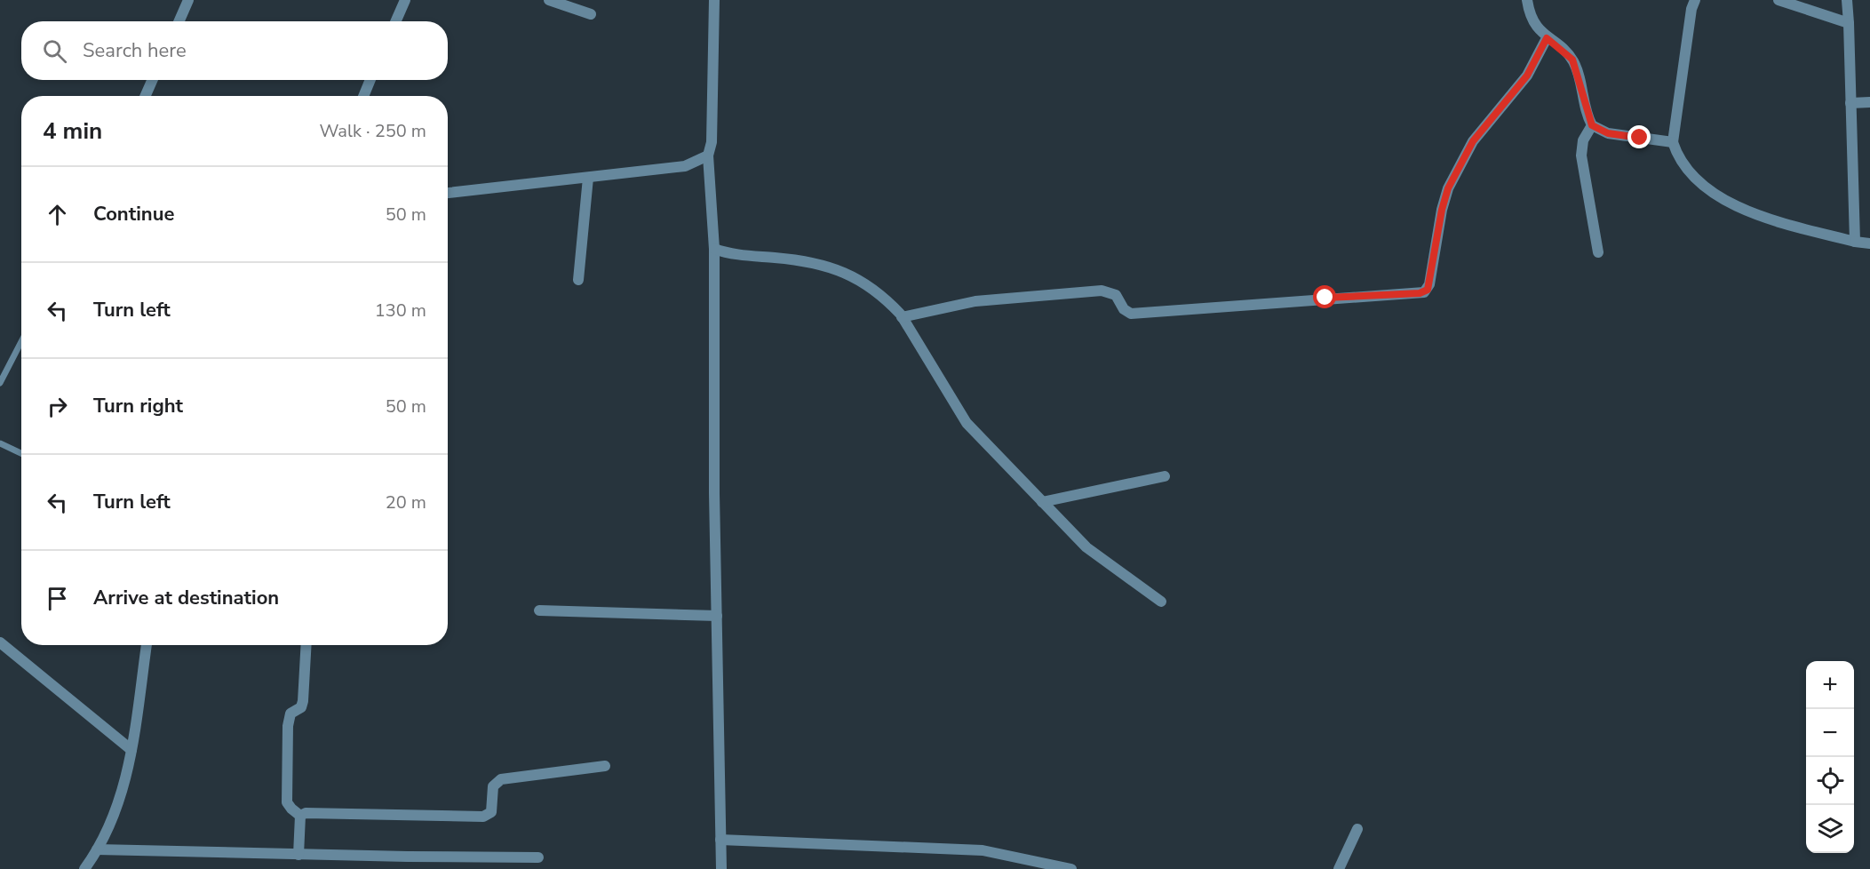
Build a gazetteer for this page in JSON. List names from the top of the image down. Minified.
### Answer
{"page":{"search":"Search here","heading":["4 min","Walk · 250 m"],"list":[["Continue","50 m"],["Turn left","130 m"],["Turn right","50 m"],["Turn left","20 m"],"Arrive at destination"],"map_buttons":["+","−"]}}
